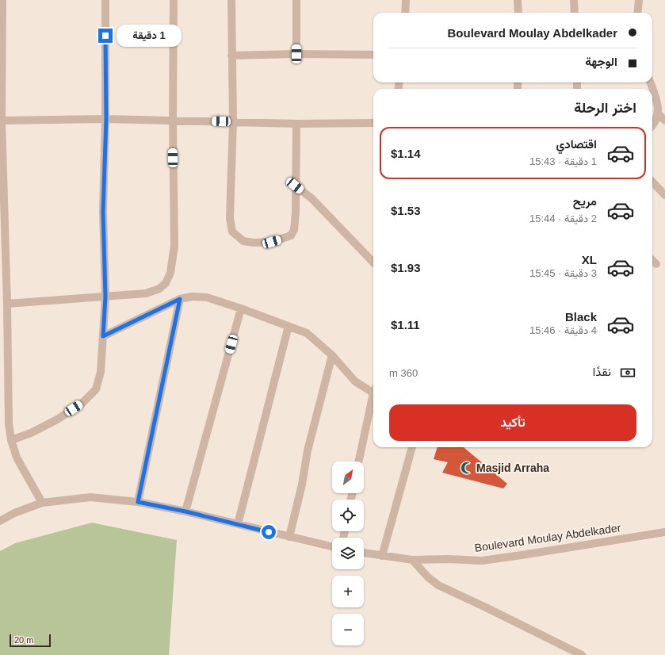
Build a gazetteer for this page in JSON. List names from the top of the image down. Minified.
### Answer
{"streets":{"street":["Boulevard Moulay Abdelkader"]},"places":{"mosque":["Masjid Arraha"]},"scale_bar":"20 m","north":"top right","page":{"banner":["Boulevard Moulay Abdelkader","الوجهة"],"bubble":"1 دقيقة","heading":"اختر الرحلة","list":[{"name":"اقتصادي","note":"1 دقيقة · 15:43","value":"$1.14"},{"name":"مريح","note":"2 دقيقة · 15:44","value":"$1.53"},{"name":"XL","note":"3 دقيقة · 15:45","value":"$1.93"},{"name":"Black","note":"4 دقيقة · 15:46","value":"$1.11"}],"pay":["نقدًا","360 m"],"buttons":"تأكيد","map_buttons":["+","−"],"scale":"20 m"}}
